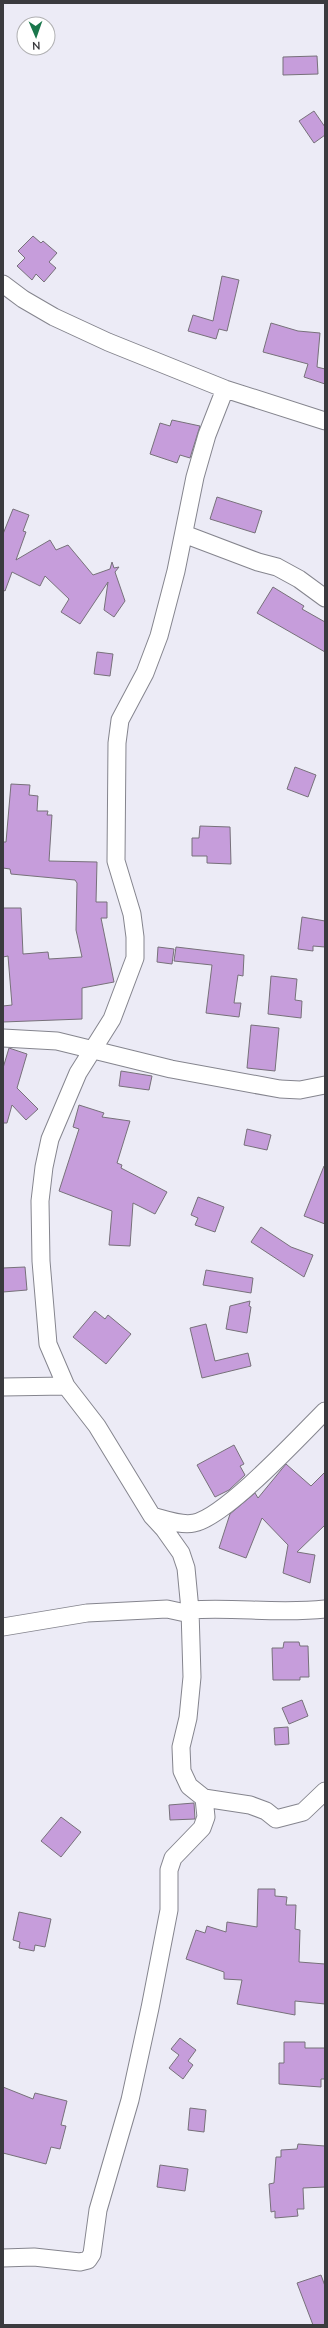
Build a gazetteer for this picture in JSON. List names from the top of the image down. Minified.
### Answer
{"north":"bottom"}
